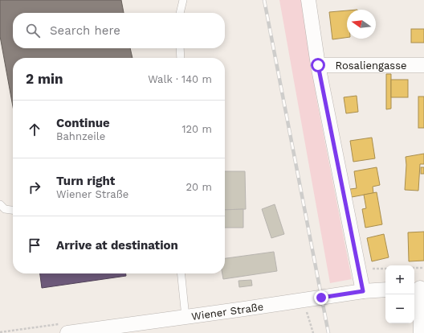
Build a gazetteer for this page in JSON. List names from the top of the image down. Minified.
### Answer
{"streets":{"street":["Rosaliengasse","Wiener Straße"]},"north":"left","page":{"search":"Search here","heading":["2 min","Walk · 140 m"],"list":[["Continue","Bahnzeile","120 m"],["Turn right","Wiener Straße","20 m"],"Arrive at destination"],"map_buttons":["+","−"]}}
